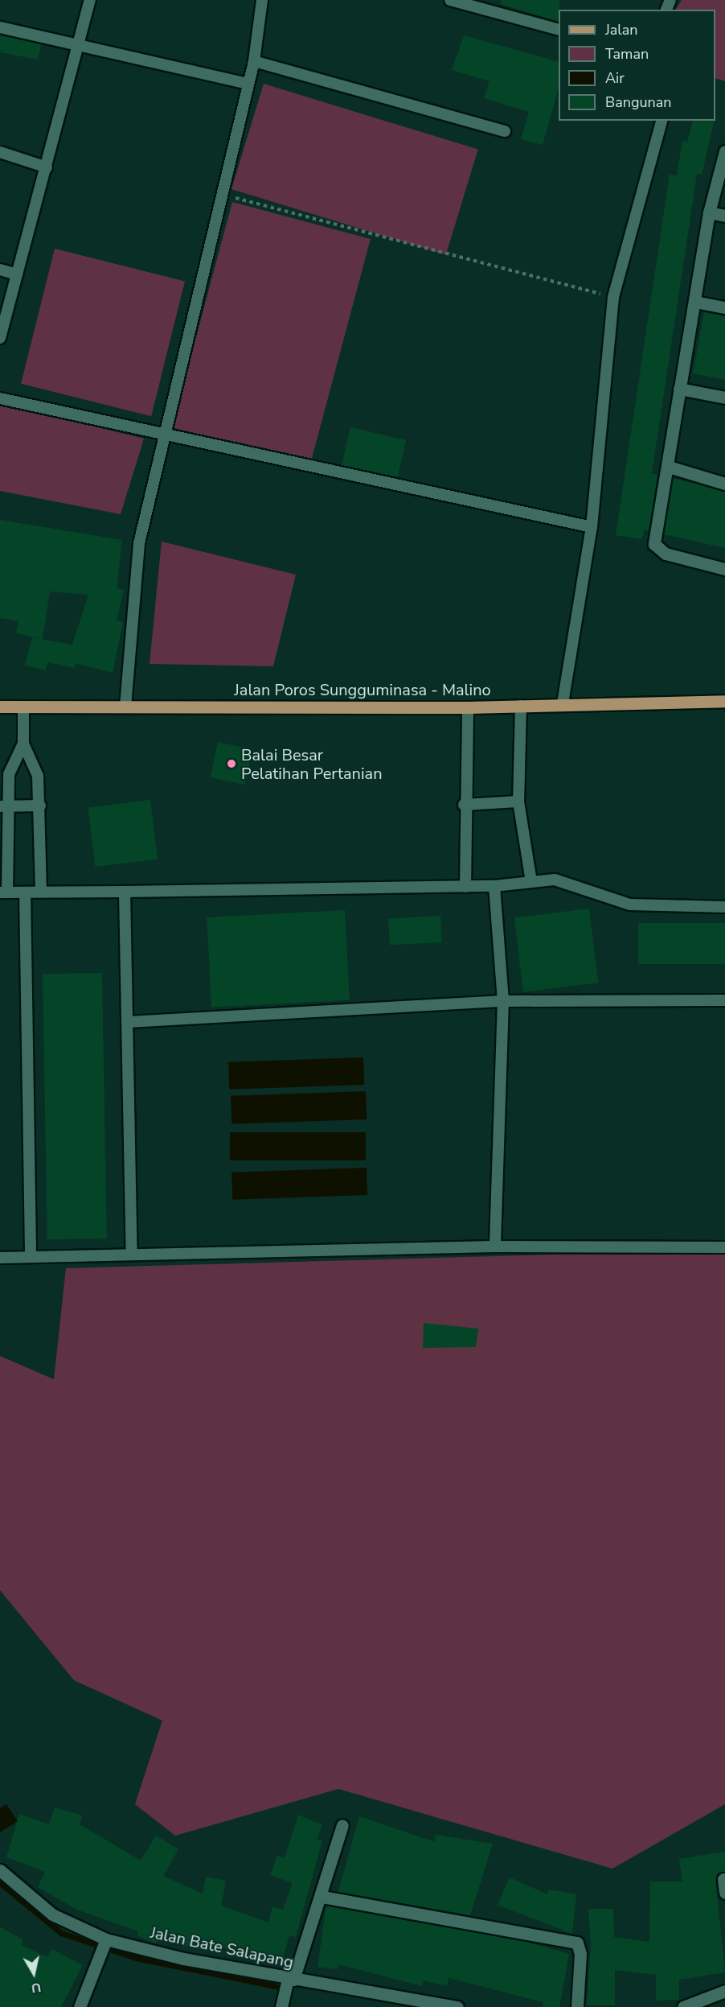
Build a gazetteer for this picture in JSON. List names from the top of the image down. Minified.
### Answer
{"streets":{"main road":["Jalan Poros Sungguminasa - Malino"],"street":["Jalan Bate Salapang"]},"places":["Balai Besar Pelatihan Pertanian"],"legend":["Jalan","Taman","Air","Bangunan"],"north":"bottom"}
